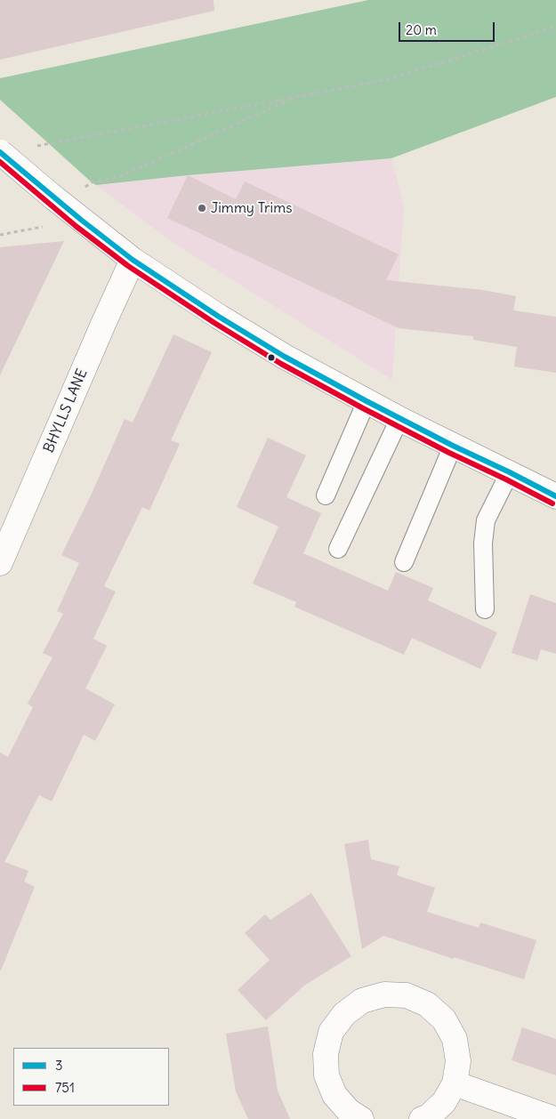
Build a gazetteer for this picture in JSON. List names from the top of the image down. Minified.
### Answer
{"streets":{"street":["BHYLLS LANE"]},"places":["Jimmy Trims"],"lines":["transit line 3","transit line 751"],"legend":["3","751"],"scale_bar":"20 m"}
